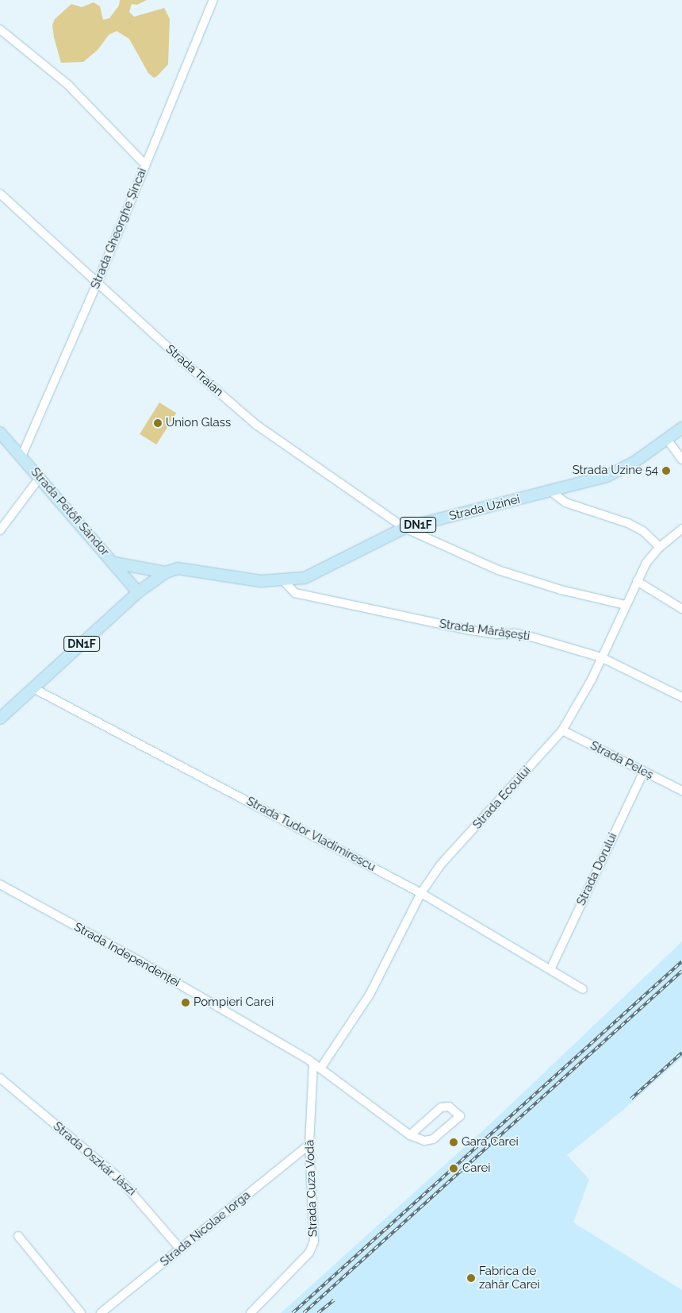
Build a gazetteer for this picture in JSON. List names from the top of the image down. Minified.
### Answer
{"streets":{"main road":["Strada Uzinei","Strada Petőfi Sándor","DN1F"],"street":["Strada Gheorghe Șincai","Strada Traian","Strada Mărășești","Strada Peleș","Strada Ecoului","Strada Tudor Vladimirescu","Strada Dorului","Strada Independenței","Strada Oszkár Jászi","Strada Cuza Vodă","Strada Nicolae Iorga"]},"crossings":[["Strada Gheorghe Șincai","Strada Traian"],["Strada Gheorghe Șincai","Strada Petőfi Sándor"],["Strada Traian","Strada Uzinei"],["Strada Traian","Strada Ecoului"],["Strada Uzinei","DN1F"],["Strada Uzinei","Strada Mărășești"],["Strada Petőfi Sándor","DN1F"],["DN1F","Strada Tudor Vladimirescu"],["Strada Mărășești","Strada Ecoului"],["Strada Peleș","Strada Ecoului"],["Strada Peleș","Strada Dorului"],["Strada Ecoului","Strada Tudor Vladimirescu"],["Strada Ecoului","Strada Independenței"],["Strada Tudor Vladimirescu","Strada Dorului"],["Strada Independenței","Strada Cuza Vodă"],["Strada Oszkár Jászi","Strada Nicolae Iorga"],["Strada Cuza Vodă","Strada Nicolae Iorga"]],"places":["Union Glass","Strada Uzine 54","Pompieri Carei","Gara Carei","Carei","Fabrica de zahăr Carei"]}
